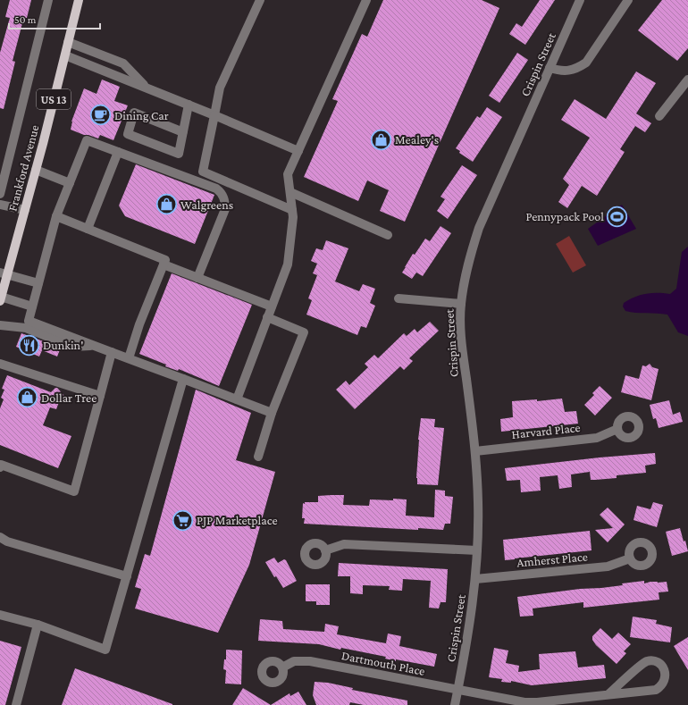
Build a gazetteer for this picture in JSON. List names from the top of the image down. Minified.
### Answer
{"streets":{"main road":["US 13","Frankford Avenue"],"street":["Crispin Street","Harvard Place","Amherst Place","Dartmouth Place"]},"crossings":[["Crispin Street","Harvard Place"],["Crispin Street","Amherst Place"],["Crispin Street","Dartmouth Place"]],"places":{"cafe":["Dining Car"],"shop":["Mealey's","Walgreens","Dollar Tree"],"sports":["Pennypack Pool"],"restaurant":["Dunkin'"],"supermarket":["PJP Marketplace"]},"scale_bar":"50 m"}
